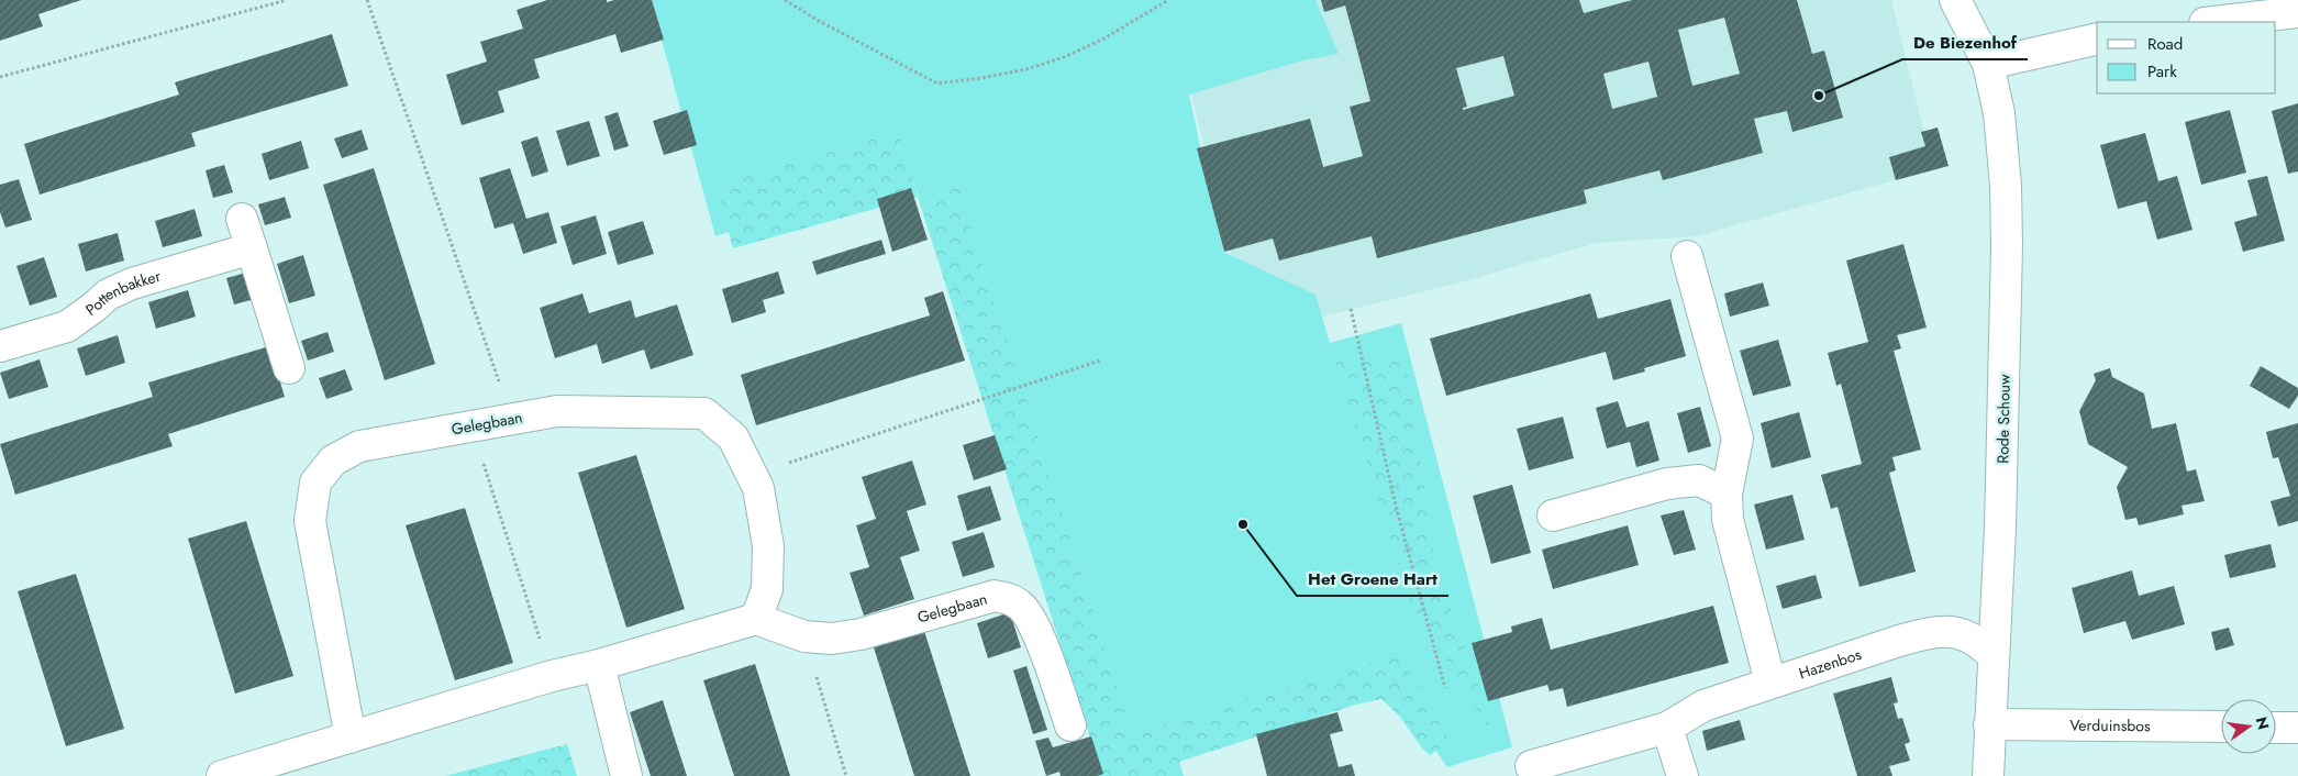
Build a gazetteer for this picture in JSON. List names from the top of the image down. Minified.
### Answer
{"streets":{"street":["Pottenbakker","Rode Schouw","Gelegbaan","Hazenbos","Verduinsbos"]},"crossings":[["Rode Schouw","Hazenbos"],["Rode Schouw","Verduinsbos"]],"places":["De Biezenhof","Het Groene Hart"],"legend":["Road","Park"],"north":"right"}
